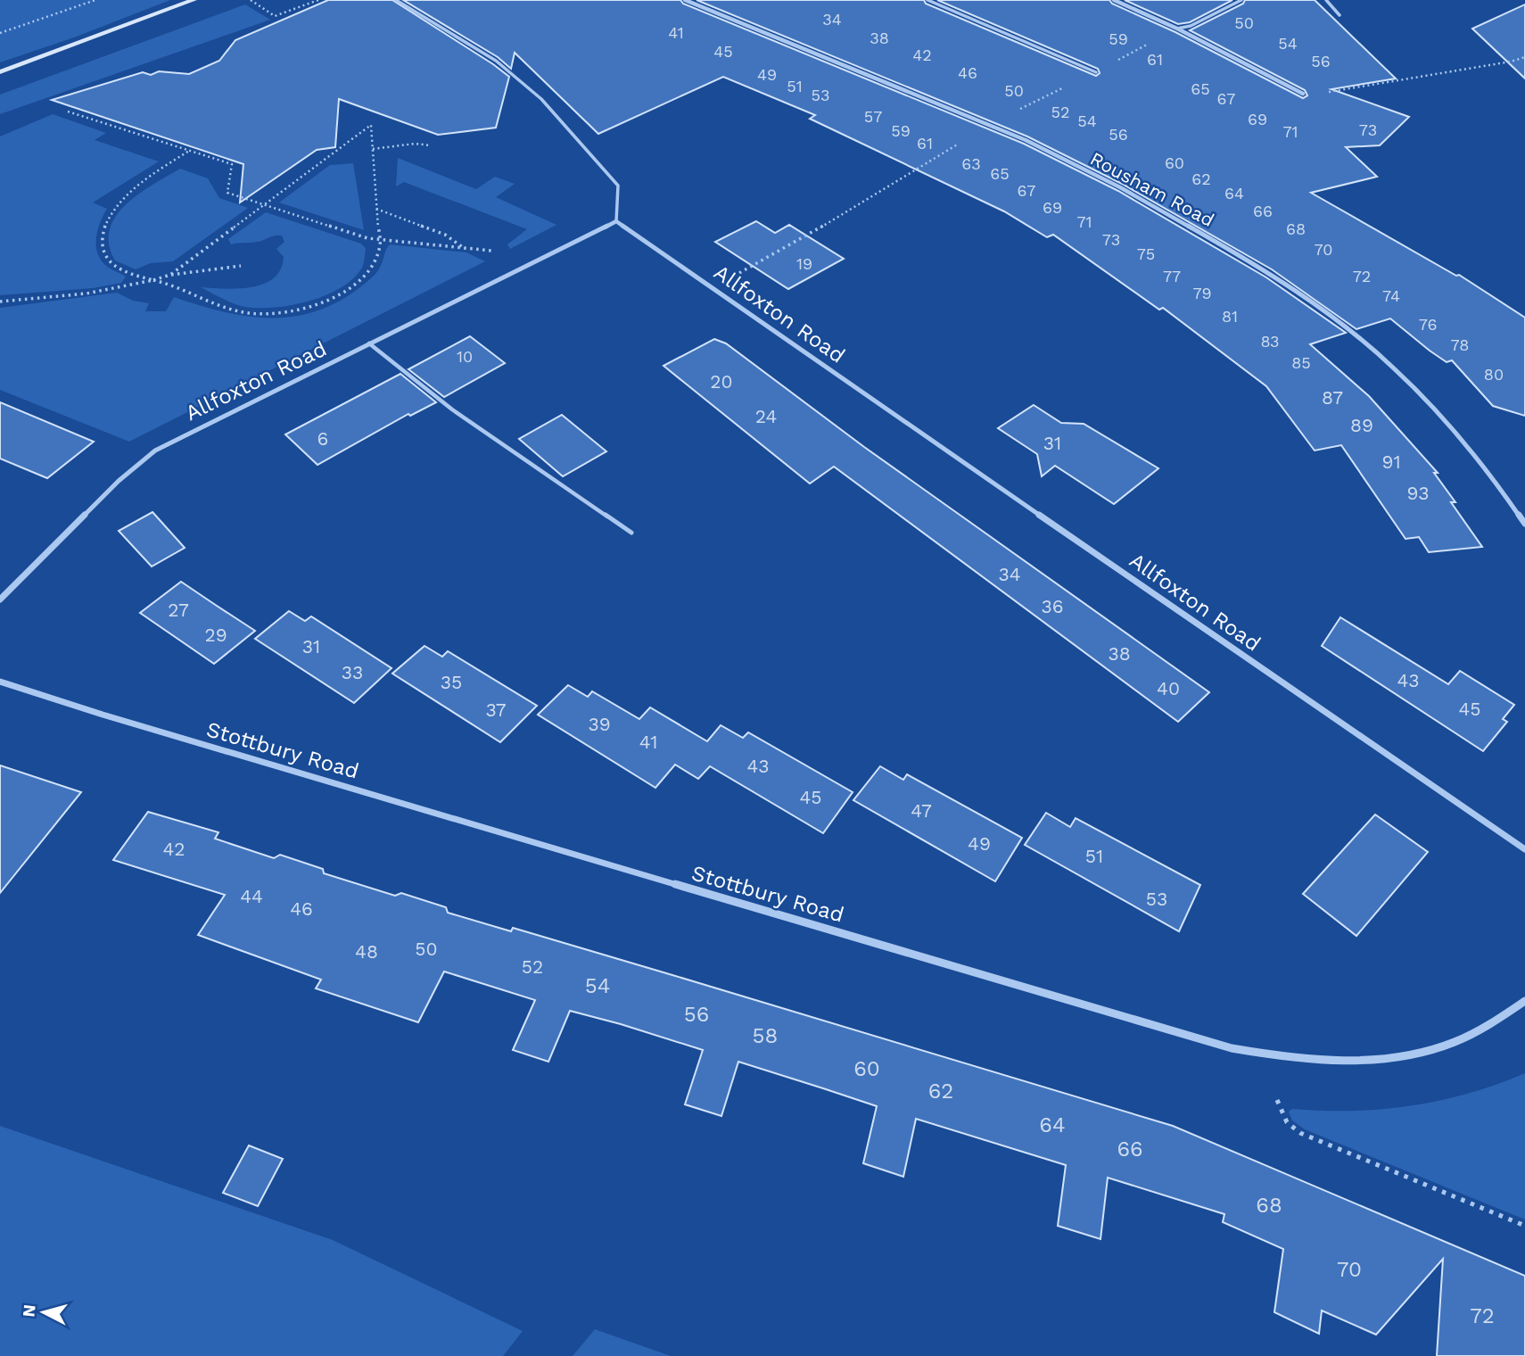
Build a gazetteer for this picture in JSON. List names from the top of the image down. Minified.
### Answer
{"streets":{"street":["Rousham Road","Allfoxton Road","Stottbury Road"]},"house_numbers":["34","50","41","38","59","54","45","42","61","56","46","49","51","65","50","53","67","52","57","69","54","73","59","71","56","61","60","63","65","62","67","64","69","66","71","68","73","70","75","19","77","72","79","74","81","76","83","78","10","85","80","20","87","24","89","6","31","91","93","34","36","27","29","31","38","33","43","35","40","45","37","39","41","43","45","47","49","42","51","44","53","46","50","48","52","54","56","58","60","62","64","66","68","70","72"],"north":"left"}
